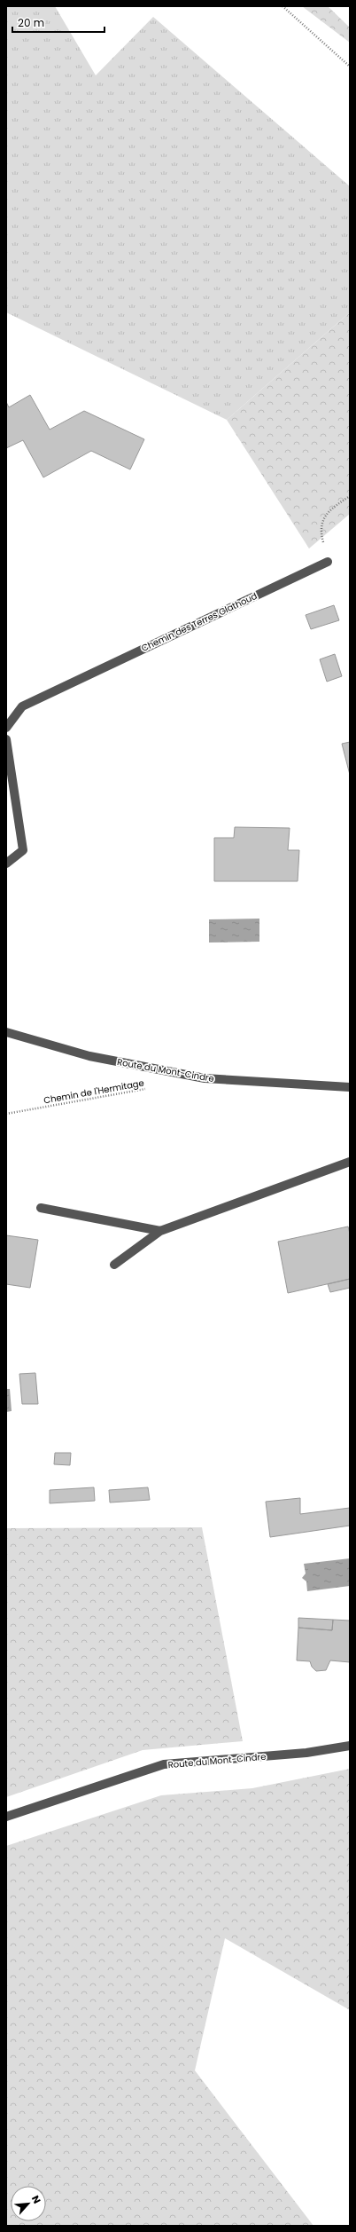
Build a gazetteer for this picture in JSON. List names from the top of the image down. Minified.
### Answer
{"streets":{"street":["Chemin des Terres Glathoud","Route du Mont-Cindre"],"path":["Chemin de l'Hermitage"]},"scale_bar":"20 m","north":"top right"}
